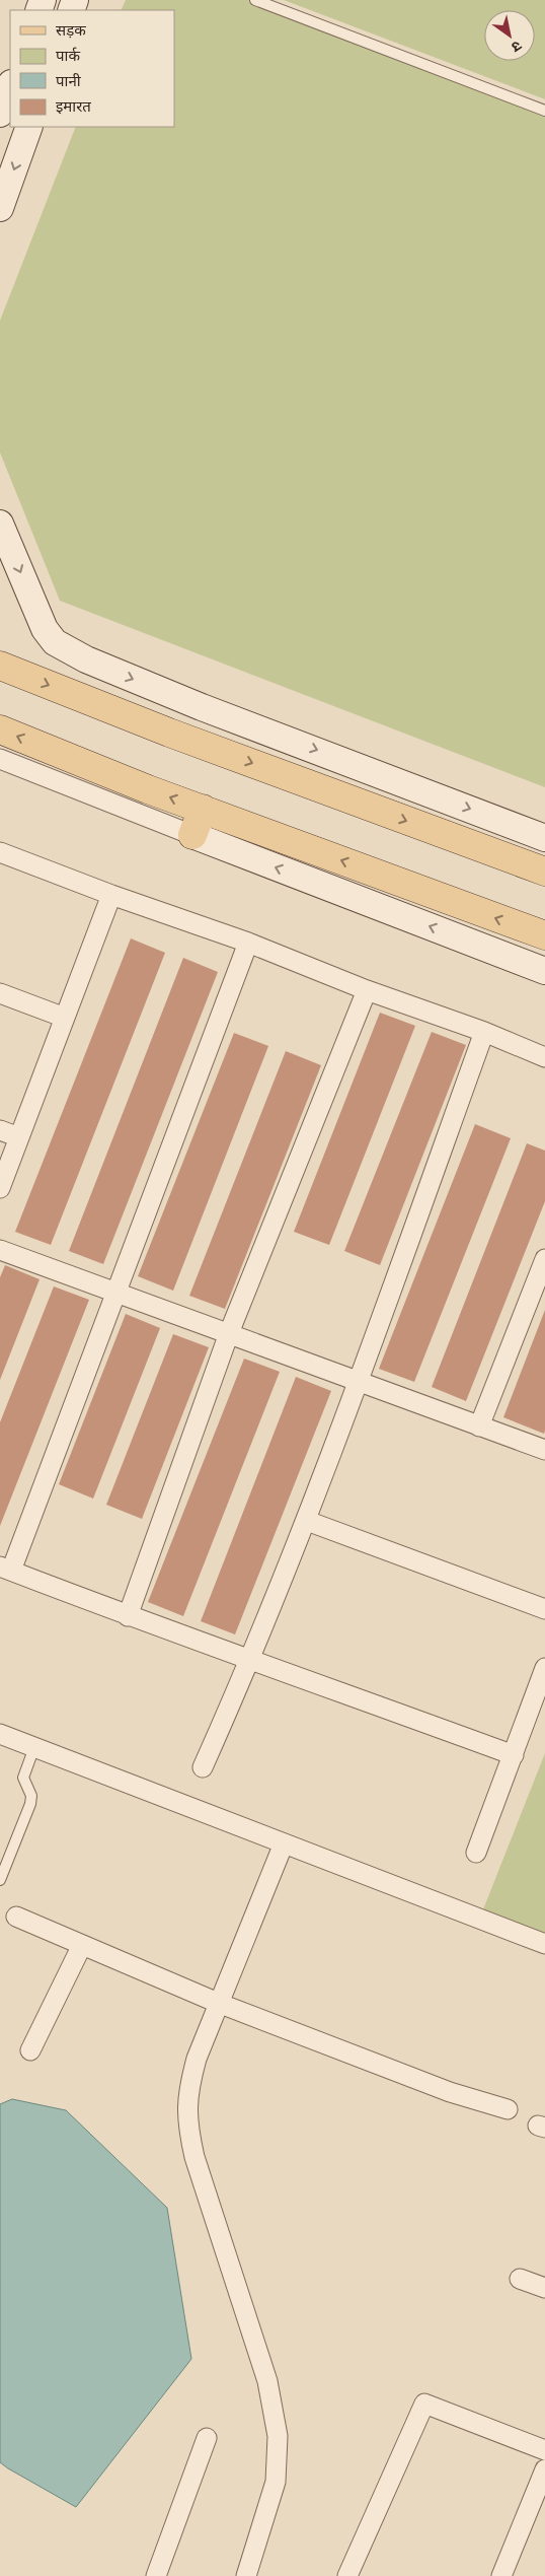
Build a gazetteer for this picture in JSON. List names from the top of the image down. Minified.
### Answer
{"legend":["सड़क","पार्क","पानी","इमारत"],"north":"bottom right"}
